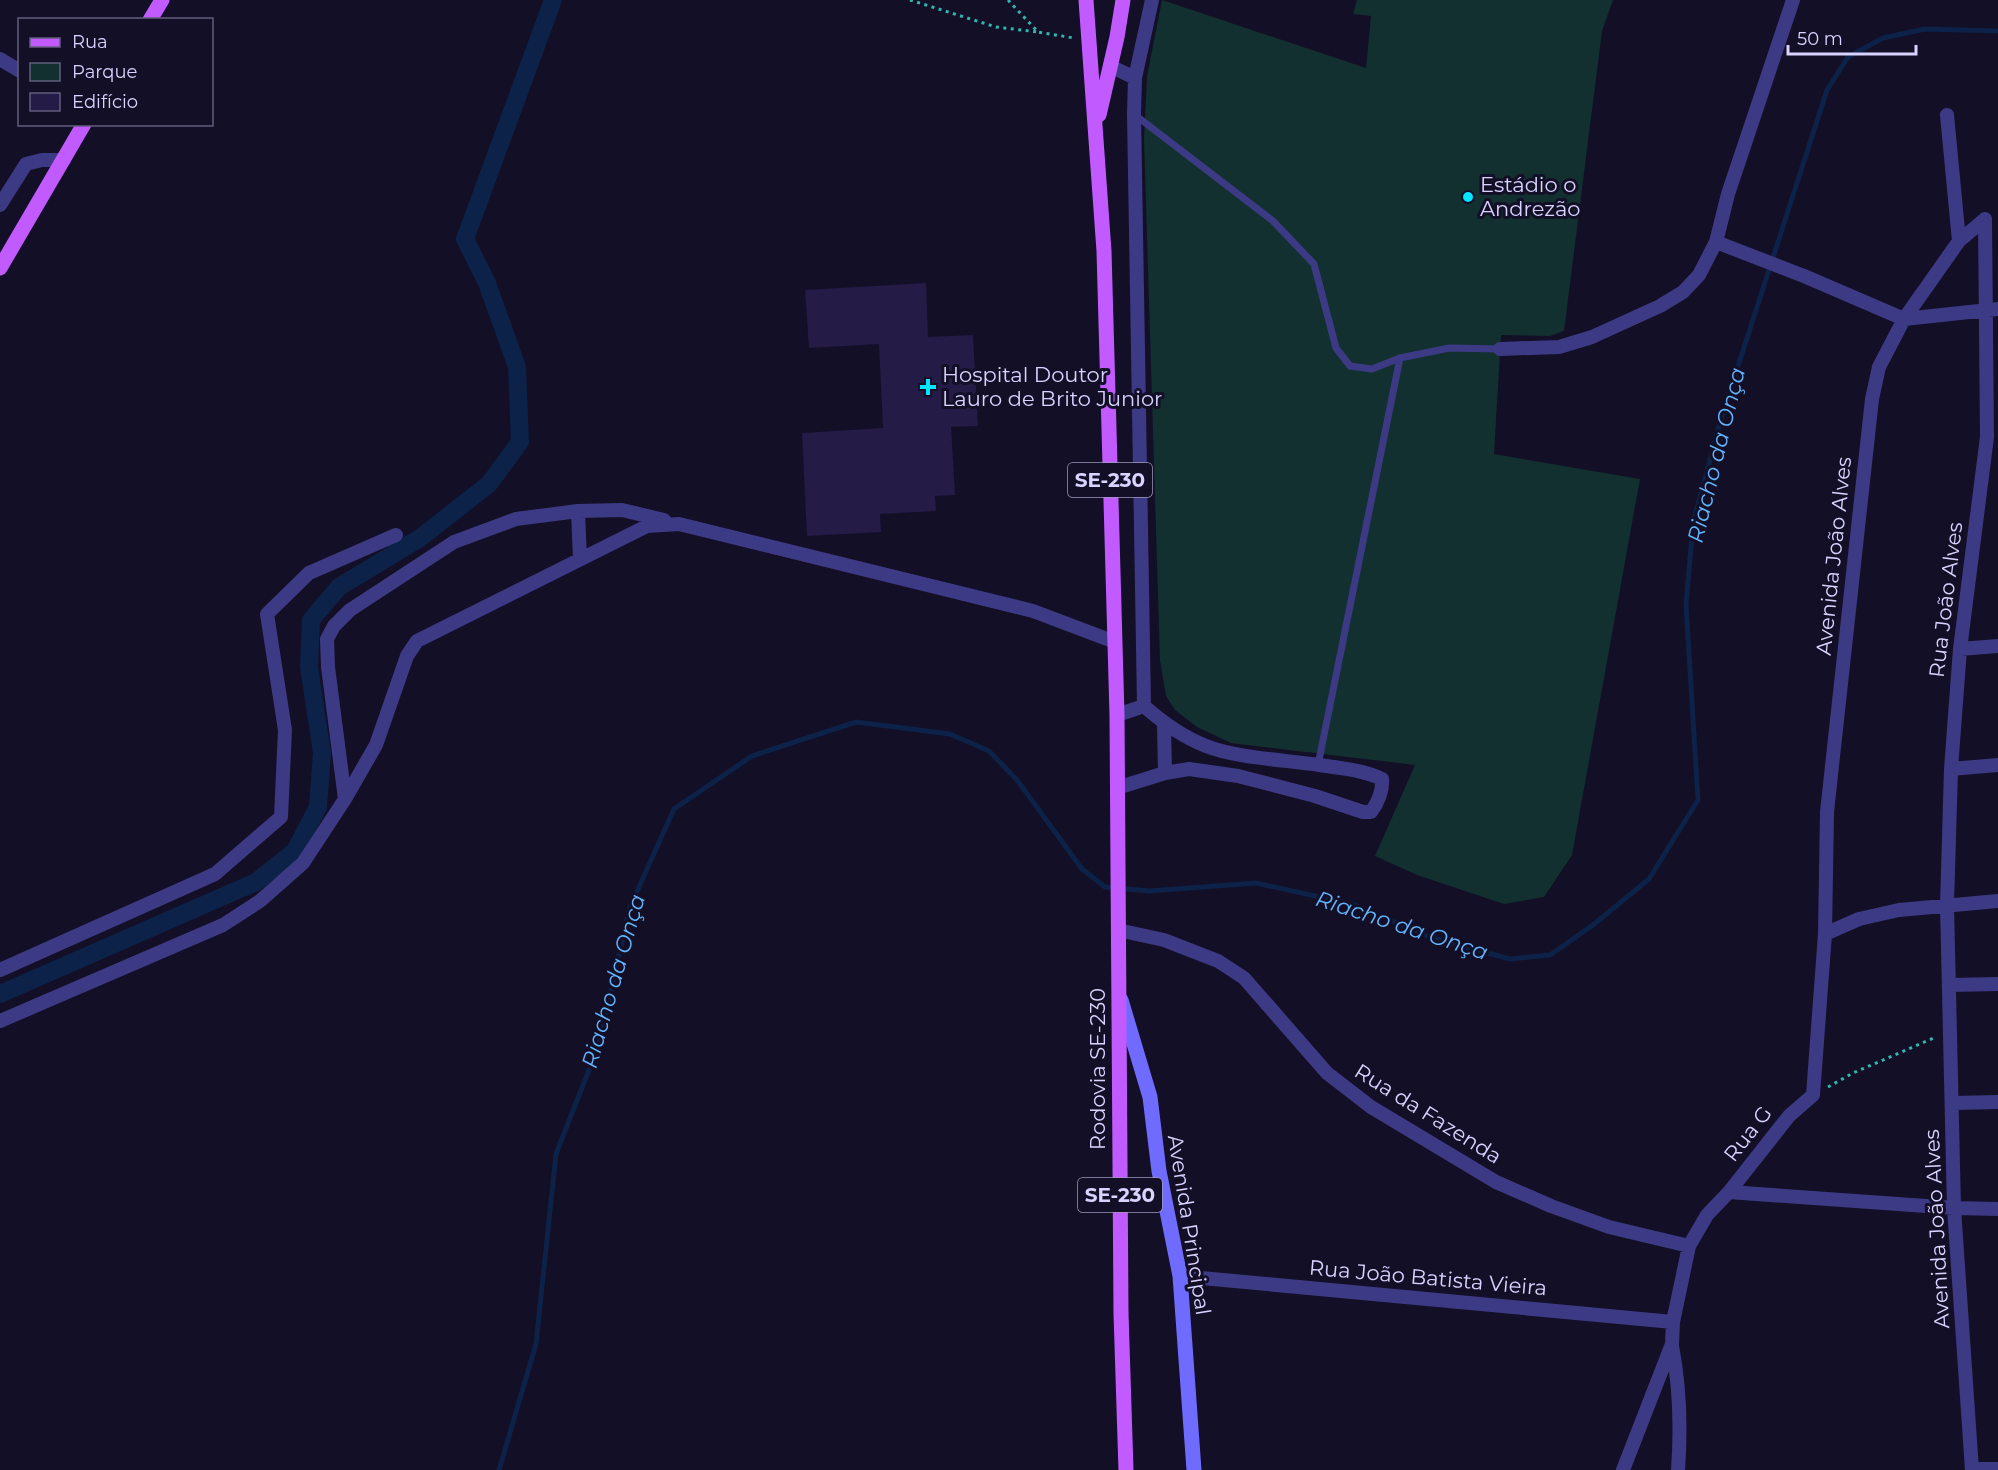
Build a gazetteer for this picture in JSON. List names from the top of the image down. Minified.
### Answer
{"streets":{"main road":["SE-230","Rodovia SE-230"],"street":["Avenida João Alves","Rua João Alves","Rua da Fazenda","Rua G","Avenida Principal","Rua João Batista Vieira"]},"crossings":[["SE-230","Rodovia SE-230"],["SE-230","Rua da Fazenda"],["Avenida João Alves","Rua João Alves"],["Rodovia SE-230","Rua da Fazenda"],["Rodovia SE-230","Avenida Principal"],["Rua da Fazenda","Rua G"],["Rua G","Rua João Batista Vieira"],["Avenida Principal","Rua João Batista Vieira"]],"water":["Riacho da Onça"],"places":{"other":["Estádio o Andrezão"],"health":["Hospital Doutor Lauro de Brito Junior"]},"legend":["Rua","Parque","Edifício"],"scale_bar":"50 m"}
